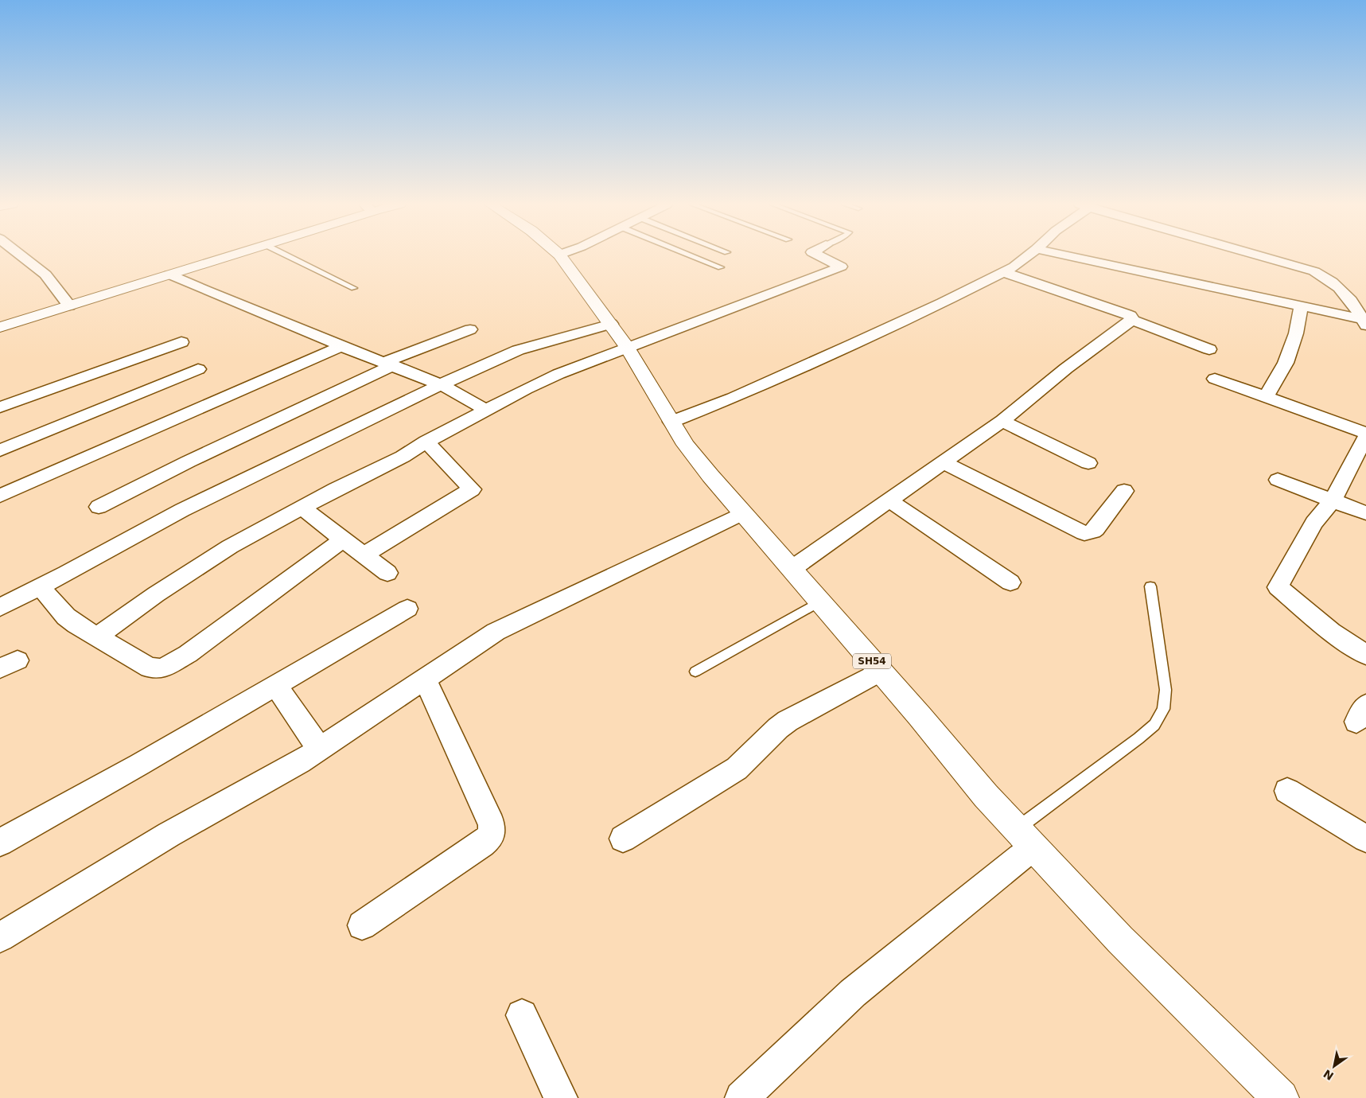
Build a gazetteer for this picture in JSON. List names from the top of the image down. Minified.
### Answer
{"streets":{"main road":["SH54"]},"north":"bottom left"}
